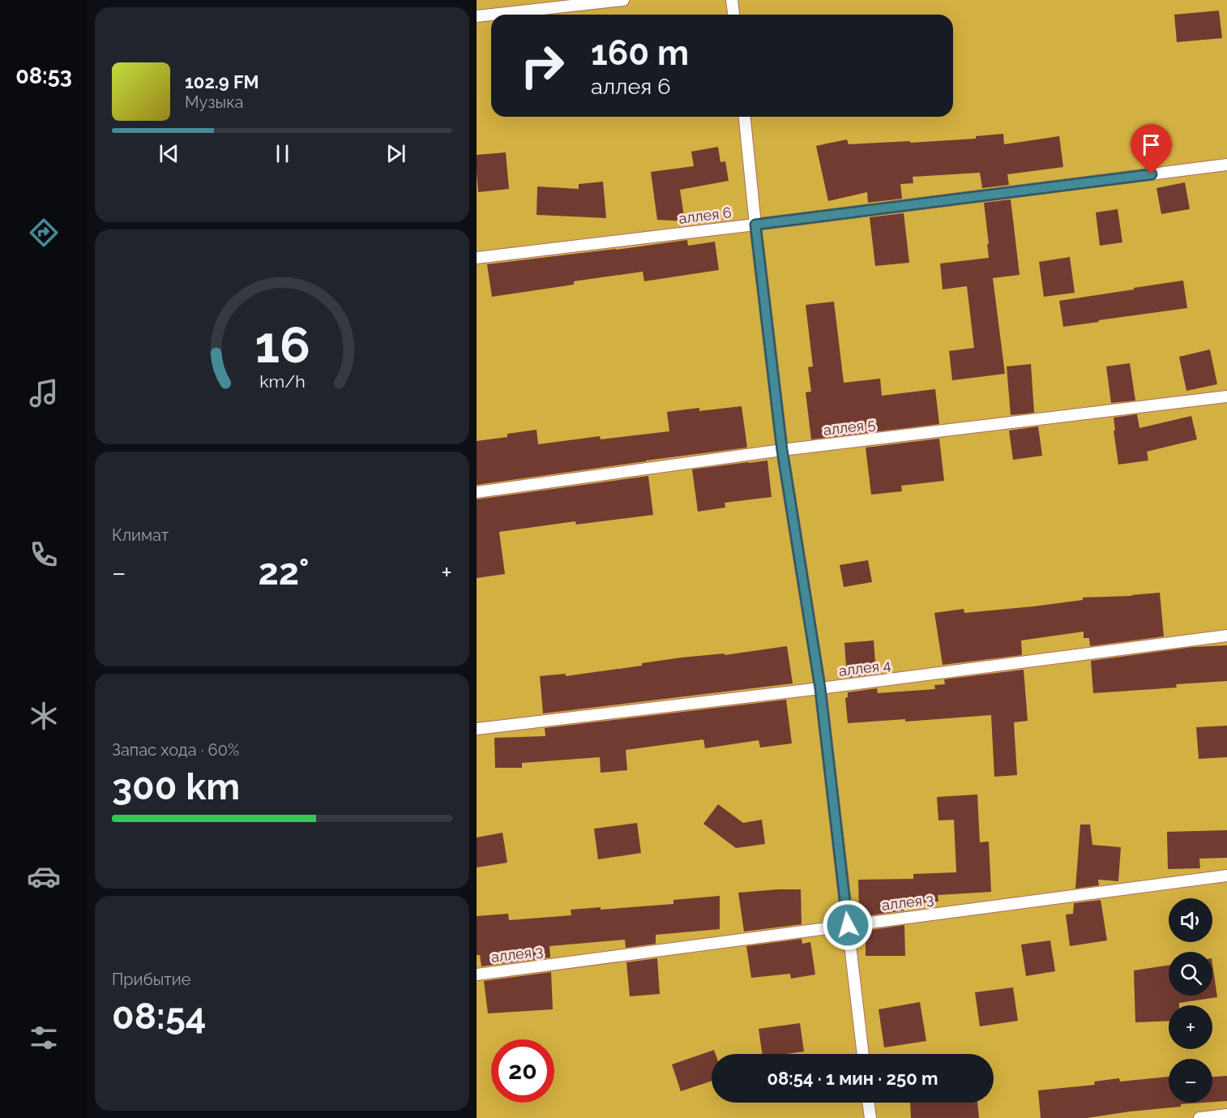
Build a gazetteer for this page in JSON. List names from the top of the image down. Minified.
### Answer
{"streets":{"lane":["аллея 6","аллея 5","аллея 4","аллея 3"]},"page":{"tabs":"08:53","turn":["160 m","аллея 6"],"song":["102.9 FM","Музыка"],"tile":["Климат",["Запас хода · 60%","300 km"],["Прибытие","08:54"]],"heat":["−","22°","+"],"map_buttons":["+","−"],"limit":"20","trip":"08:54 · 1 мин · 250 m","gauge":["16","km/h"]}}
